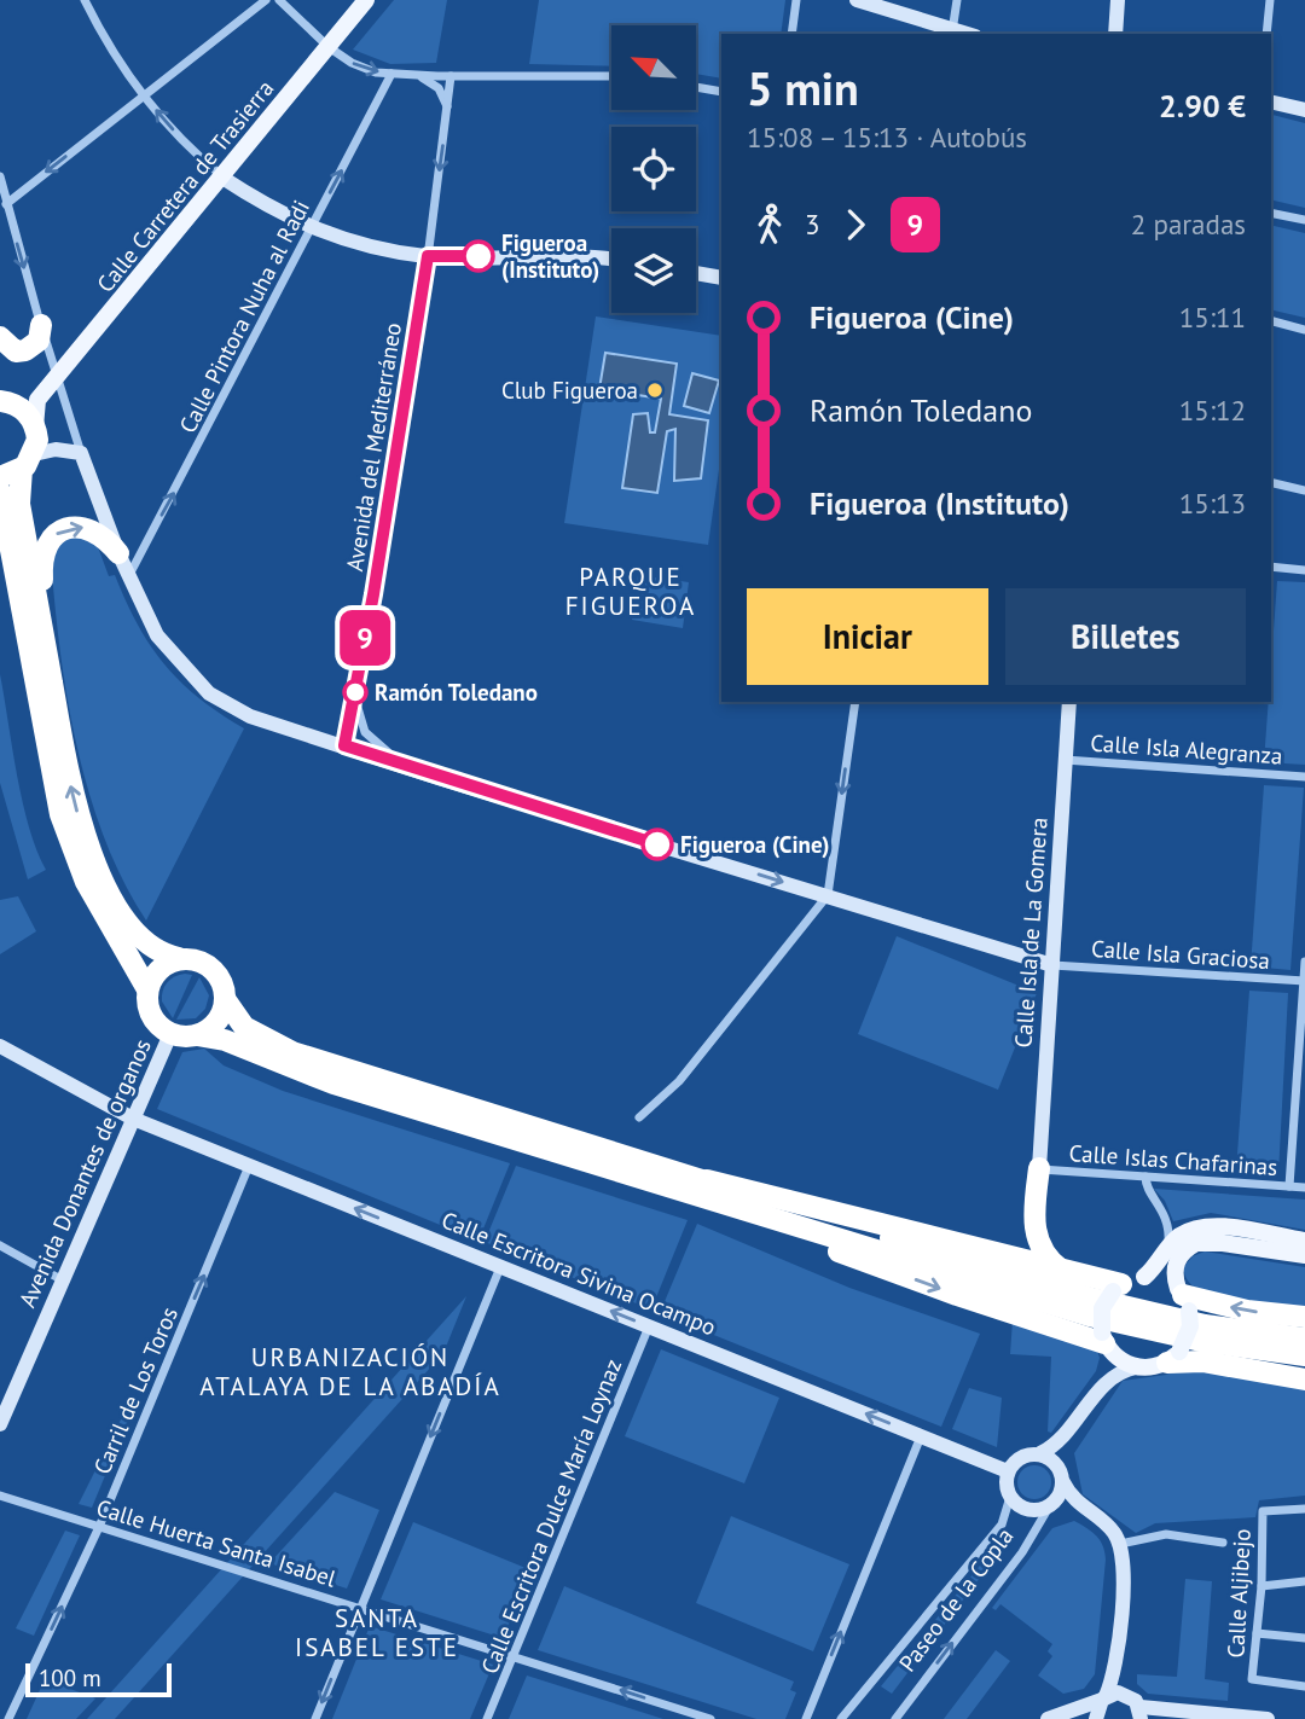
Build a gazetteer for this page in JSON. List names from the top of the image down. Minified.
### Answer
{"streets":{"main road":["Calle Carretera de Trasierra"],"street":["Calle Pintora Nuha al Radi","Avenida del Mediterráneo","Calle Isla Alegranza","Calle Isla de La Gomera","Calle Isla Graciosa","Calle Islas Chafarinas","Avenida Donantes de organos","Calle Escritora Sivina Ocampo","Carril de Los Toros","Calle Escritora Dulce María Loynaz","Calle Huerta Santa Isabel","Calle Aljibejo","Paseo de la Copla"]},"crossings":[["Avenida del Mediterráneo","Calle Isla de La Gomera"],["Avenida del Mediterráneo","Calle Isla Graciosa"],["Calle Isla Alegranza","Calle Isla de La Gomera"],["Calle Isla de La Gomera","Calle Isla Graciosa"],["Calle Isla de La Gomera","Calle Islas Chafarinas"],["Avenida Donantes de organos","Calle Escritora Sivina Ocampo"],["Calle Escritora Sivina Ocampo","Carril de Los Toros"],["Calle Escritora Sivina Ocampo","Calle Escritora Dulce María Loynaz"],["Calle Escritora Sivina Ocampo","Paseo de la Copla"],["Carril de Los Toros","Calle Huerta Santa Isabel"],["Calle Escritora Dulce María Loynaz","Calle Huerta Santa Isabel"]],"one_way":["Calle Pintora Nuha al Radi","Calle Escritora Sivina Ocampo","Carril de Los Toros"],"districts":["PARQUE FIGUEROA","URBANIZACIÓN ATALAYA DE LA ABADÍA","SANTA ISABEL ESTE"],"places":["Figueroa (Instituto)","Club Figueroa","Ramón Toledano","Figueroa (Cine)"],"lines":["bus line 9"],"scale_bar":"100 m","north":"top left","page":{"on_map":"9","heading":["5 min","15:08 – 15:13 · Autobús","2.90 €"],"legs":["3","9","2 paradas"],"list":[{"name":"Figueroa (Cine)","value":"15:11"},{"name":"Ramón Toledano","value":"15:12"},{"name":"Figueroa (Instituto)","value":"15:13"}],"buttons":["Iniciar","Billetes"],"scale":"100 m"}}
